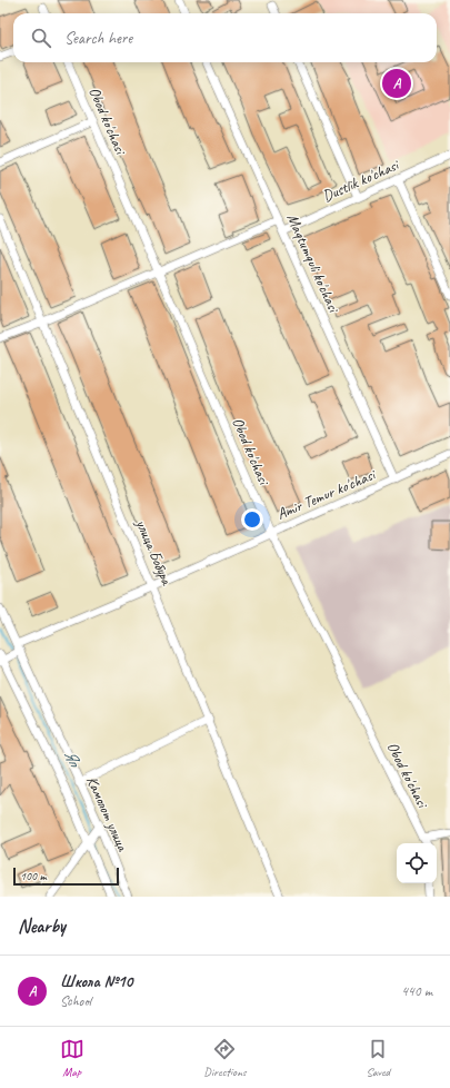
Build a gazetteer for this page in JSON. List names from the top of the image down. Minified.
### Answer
{"streets":{"street":["Obod ko'chasi","Dustlik ko'chasi","Maqtumquli ko'chasi","Amir Temur ko'chasi","улица Бобура","Камолот улица"]},"crossings":[["Obod ko'chasi","Amir Temur ko'chasi"],["Dustlik ko'chasi","Maqtumquli ko'chasi"],["Maqtumquli ko'chasi","Amir Temur ko'chasi"],["Amir Temur ko'chasi","улица Бобура"],["Amir Temur ko'chasi","Камолот улица"]],"water":["Яп"],"scale_bar":"100 m","page":{"search":"Search here","pins":"A","scale":"100 m","heading":"Nearby","list":[{"mark":"A","name":"Школа №10","note":"School","value":"440 m"}],"nav":["Map","Directions","Saved"]}}
